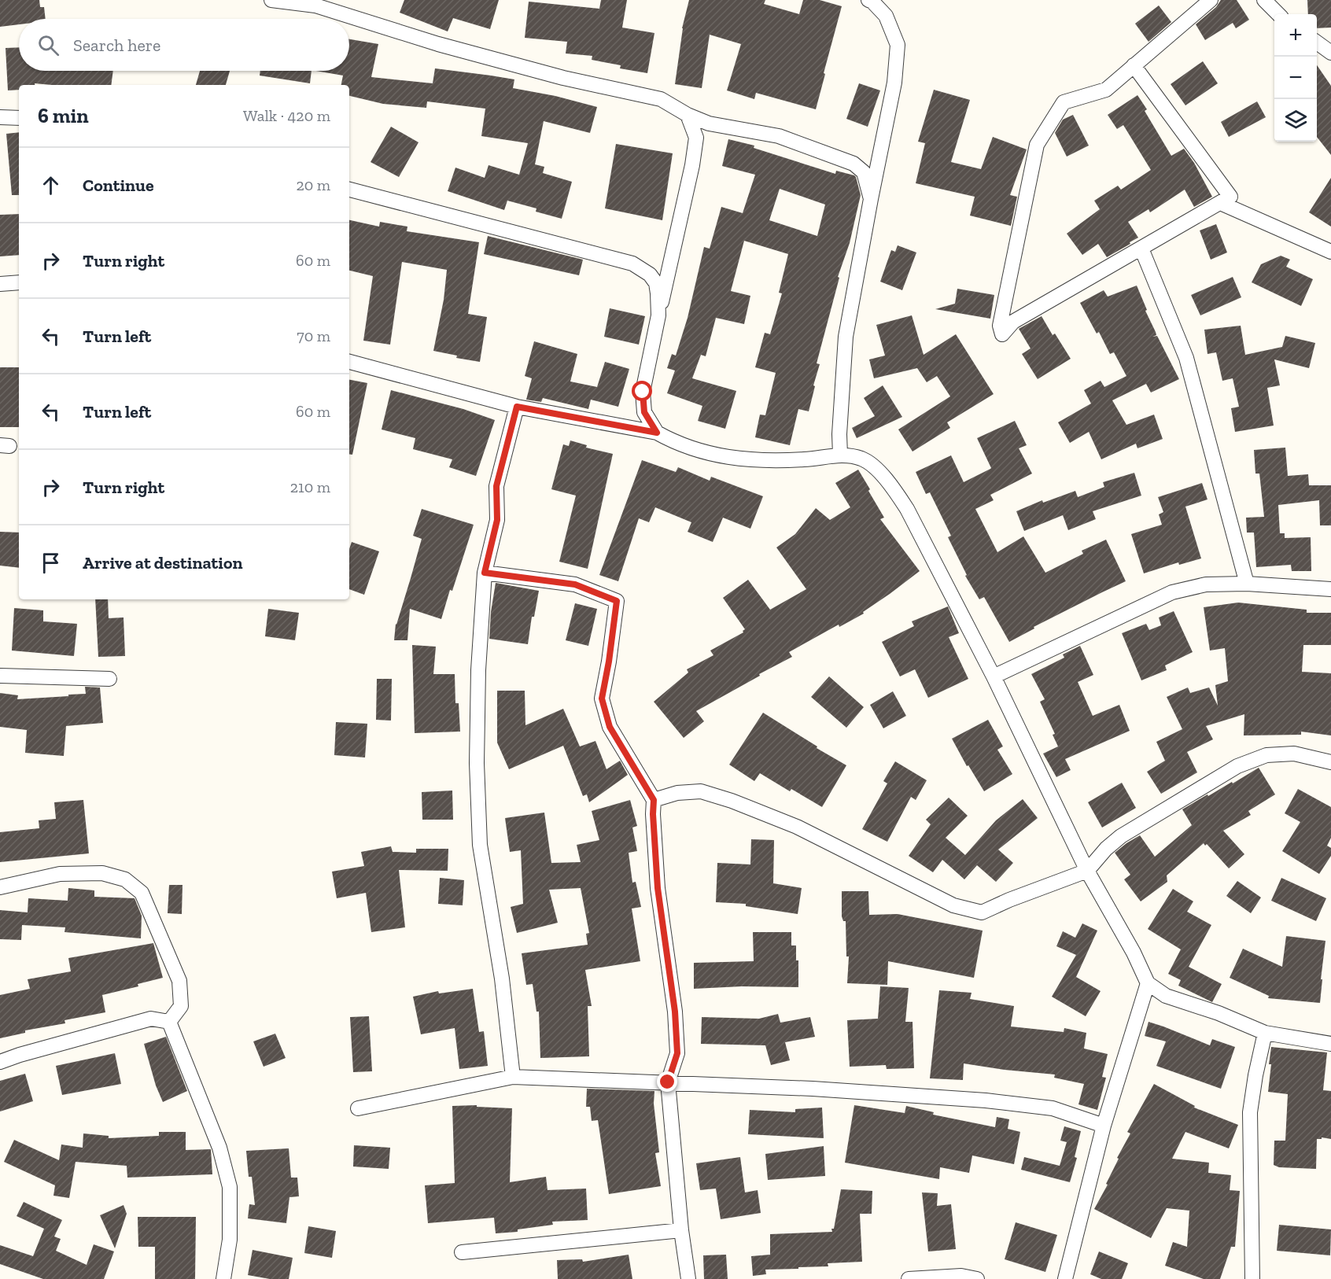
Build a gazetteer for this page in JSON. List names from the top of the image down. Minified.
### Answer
{"page":{"map_buttons":["+","−"],"search":"Search here","heading":["6 min","Walk · 420 m"],"list":[["Continue","20 m"],["Turn right","60 m"],["Turn left","70 m"],["Turn left","60 m"],["Turn right","210 m"],"Arrive at destination"]}}
